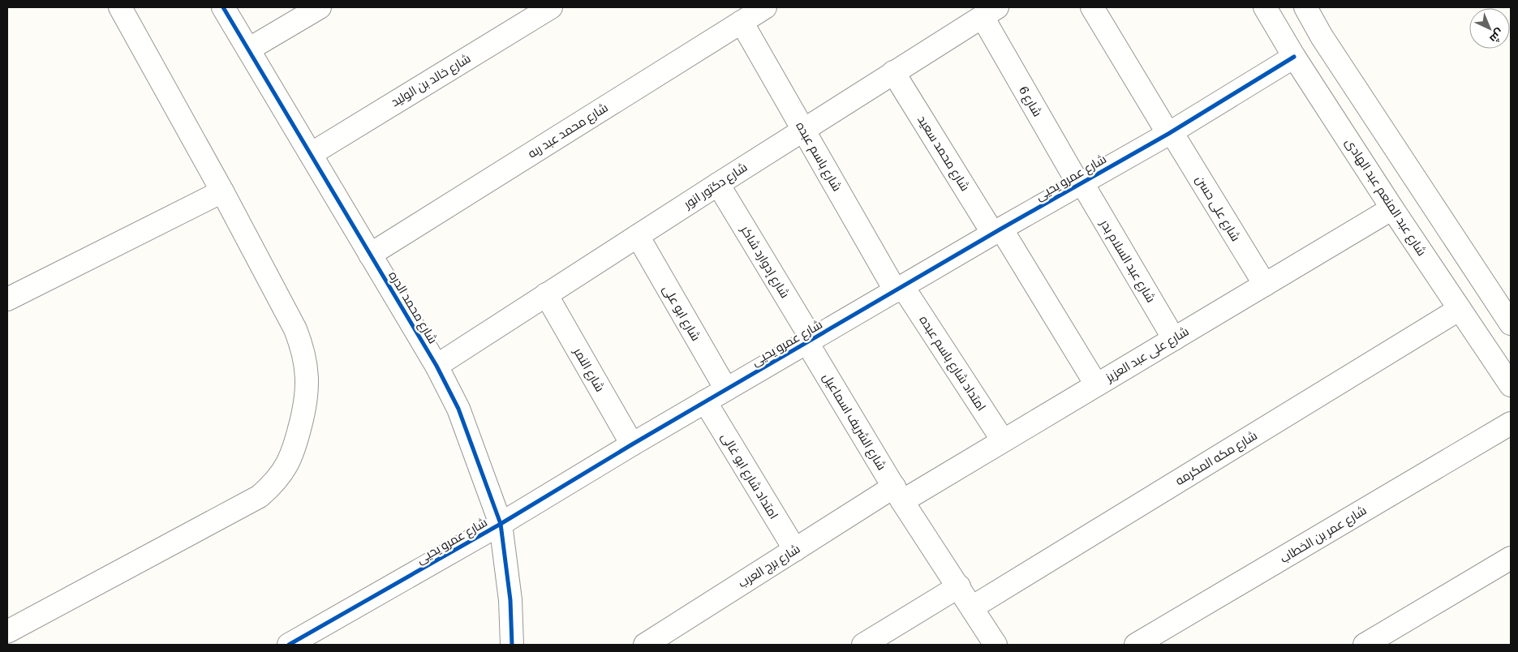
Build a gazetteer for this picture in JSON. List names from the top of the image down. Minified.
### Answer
{"streets":{"street":["شارع خالد بن الوليد","شارع 6","شارع محمد عبد ربه","شارع محمد سعيد","شارع باسم عبده","شارع عمرو يحيى","شارع دكتور انور","شارع عبد المنعم عبد الهادى","شارع على حسن","شارع عبد السلام بدر","شارع إدوارد شاكر","شارع محمد الدره","شارع ابو على","شارع على عبد العزيز","امتداد شارع باسم عبده","شارع النمر","شارع الشريف اسماعيل","شارع مكه المكرمه","امتداد شارع ابو غالى","شارع عمر بن الخطاب","شارع برج العرب"]},"crossings":[["شارع خالد بن الوليد","شارع محمد الدره"],["شارع 6","شارع عمرو يحيى"],["شارع 6","شارع دكتور انور"],["شارع 6","شارع عبد السلام بدر"],["شارع محمد عبد ربه","شارع باسم عبده"],["شارع محمد عبد ربه","شارع محمد الدره"],["شارع محمد سعيد","شارع عمرو يحيى"],["شارع محمد سعيد","شارع دكتور انور"],["شارع محمد سعيد","شارع على عبد العزيز"],["شارع باسم عبده","شارع عمرو يحيى"],["شارع باسم عبده","شارع دكتور انور"],["شارع باسم عبده","امتداد شارع باسم عبده"],["شارع عمرو يحيى","شارع عبد المنعم عبد الهادى"],["شارع عمرو يحيى","شارع على حسن"],["شارع عمرو يحيى","شارع عبد السلام بدر"],["شارع عمرو يحيى","شارع إدوارد شاكر"],["شارع عمرو يحيى","شارع محمد الدره"],["شارع عمرو يحيى","شارع ابو على"],["شارع عمرو يحيى","امتداد شارع باسم عبده"],["شارع عمرو يحيى","شارع النمر"],["شارع عمرو يحيى","شارع الشريف اسماعيل"],["شارع عمرو يحيى","امتداد شارع ابو غالى"],["شارع دكتور انور","شارع إدوارد شاكر"],["شارع دكتور انور","شارع محمد الدره"],["شارع دكتور انور","شارع ابو على"],["شارع دكتور انور","شارع النمر"],["شارع عبد المنعم عبد الهادى","شارع على عبد العزيز"],["شارع عبد المنعم عبد الهادى","شارع مكه المكرمه"],["شارع على حسن","شارع على عبد العزيز"],["شارع عبد السلام بدر","شارع على عبد العزيز"],["شارع إدوارد شاكر","شارع الشريف اسماعيل"],["شارع على عبد العزيز","امتداد شارع باسم عبده"],["شارع على عبد العزيز","شارع الشريف اسماعيل"],["شارع على عبد العزيز","شارع برج العرب"],["شارع الشريف اسماعيل","شارع مكه المكرمه"],["شارع الشريف اسماعيل","شارع برج العرب"],["امتداد شارع ابو غالى","شارع برج العرب"]],"north":"bottom right"}
